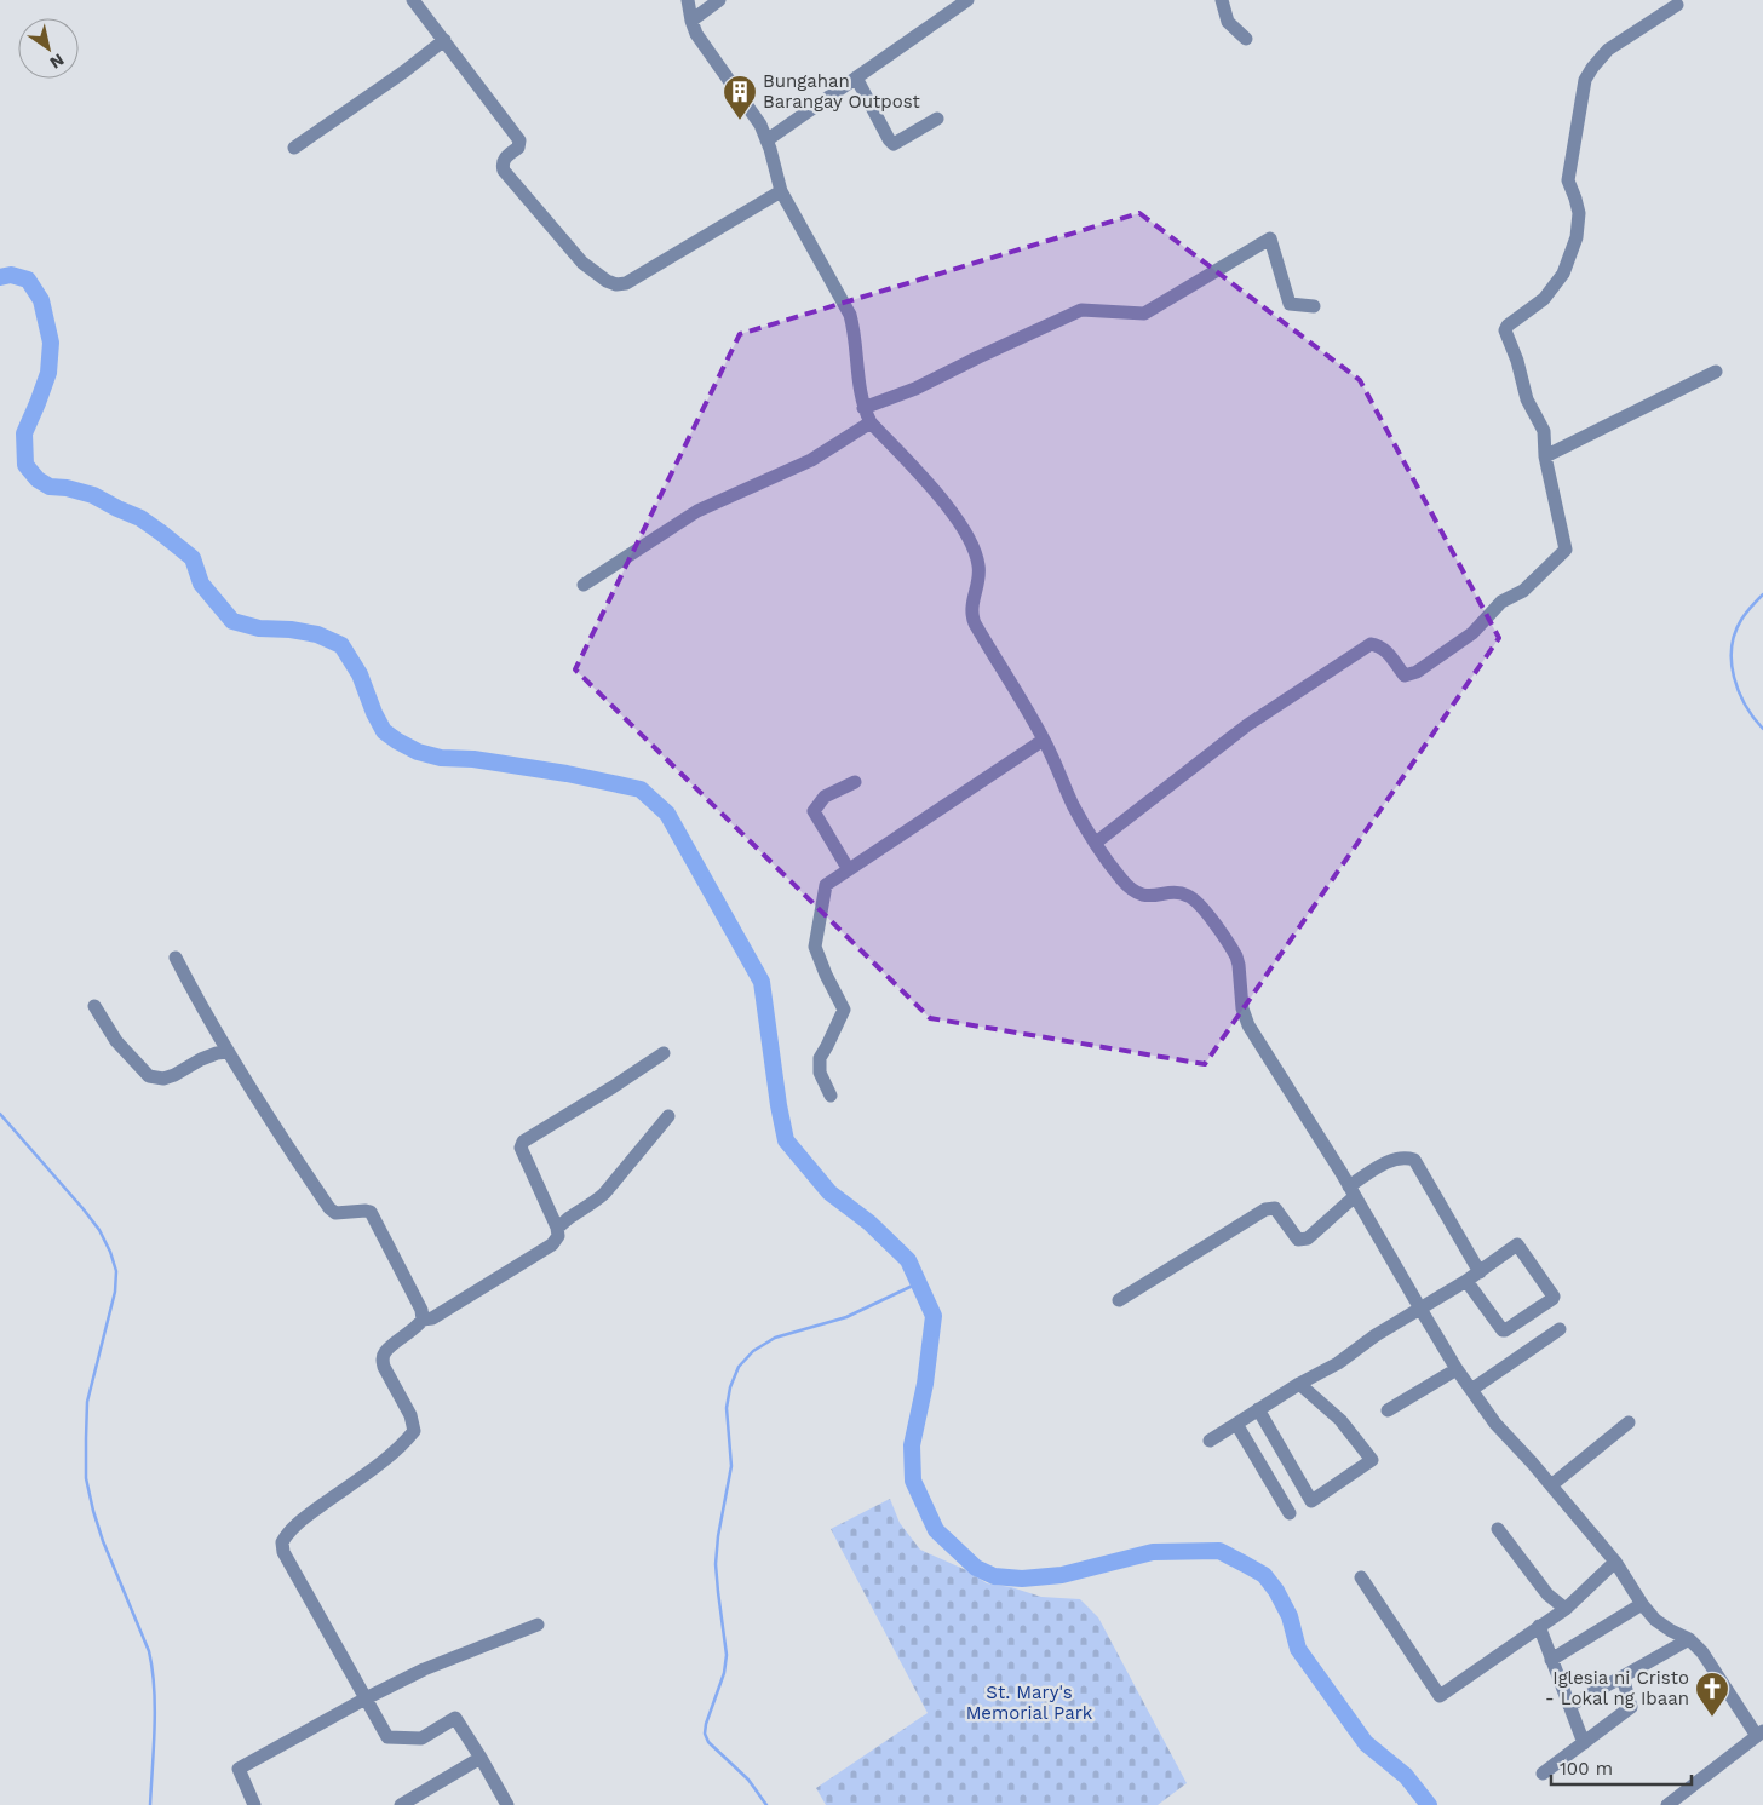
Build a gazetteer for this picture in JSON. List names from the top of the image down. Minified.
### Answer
{"parks":["St. Mary's Memorial Park"],"places":{"building":["Bungahan Barangay Outpost"],"church":["Iglesia ni Cristo - Lokal ng Ibaan"]},"scale_bar":"100 m","north":"bottom right"}
